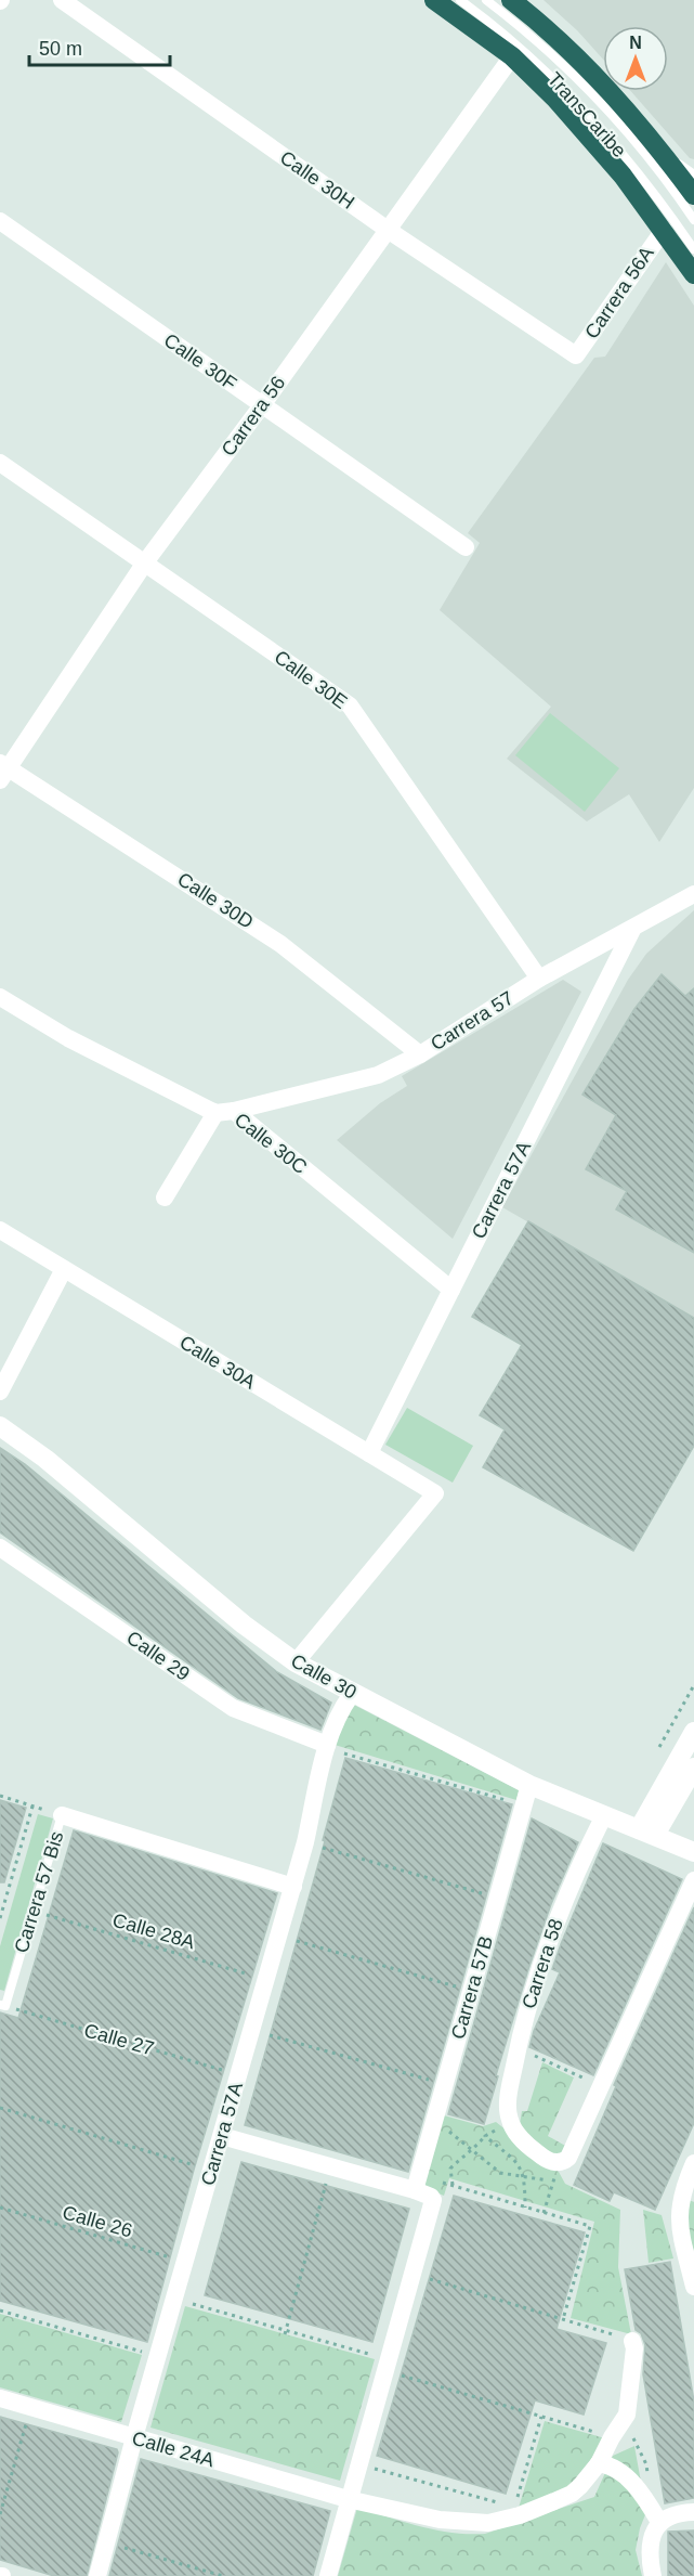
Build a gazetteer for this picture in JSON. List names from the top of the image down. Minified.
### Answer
{"streets":{"main road":["Calle 30"],"street":["Calle 30H","Carrera 56A","Calle 30F","Carrera 56","Calle 30E","Calle 30D","Carrera 57","Calle 30C","Carrera 57A","Calle 30A","Calle 29","Carrera 58","Carrera 57B","Calle 24A"],"lane":["TransCaribe","Carrera 57 Bis"],"path":["Calle 28A","Calle 27","Calle 26"]},"crossings":[["Calle 30H","Carrera 56A"],["Calle 30H","Carrera 56"],["Calle 30F","Carrera 56"],["Carrera 56","Calle 30E"],["Carrera 56","Calle 30D"],["Calle 30E","Carrera 57"],["Calle 30D","Carrera 57"],["Carrera 57","Calle 30C"],["Carrera 57","Carrera 57A"],["Calle 30C","Carrera 57A"],["Carrera 57A","Calle 30A"],["Carrera 57A","Calle 29"],["Carrera 57A","Calle 30"],["Carrera 57A","Calle 28A"],["Carrera 57A","Calle 27"],["Carrera 57A","Calle 26"],["Carrera 57A","Calle 24A"],["Calle 30A","Calle 30"],["Calle 30","Carrera 58"],["Calle 30","Carrera 57B"],["Carrera 57 Bis","Calle 28A"],["Carrera 57 Bis","Calle 27"]],"scale_bar":"50 m","north":"top"}
